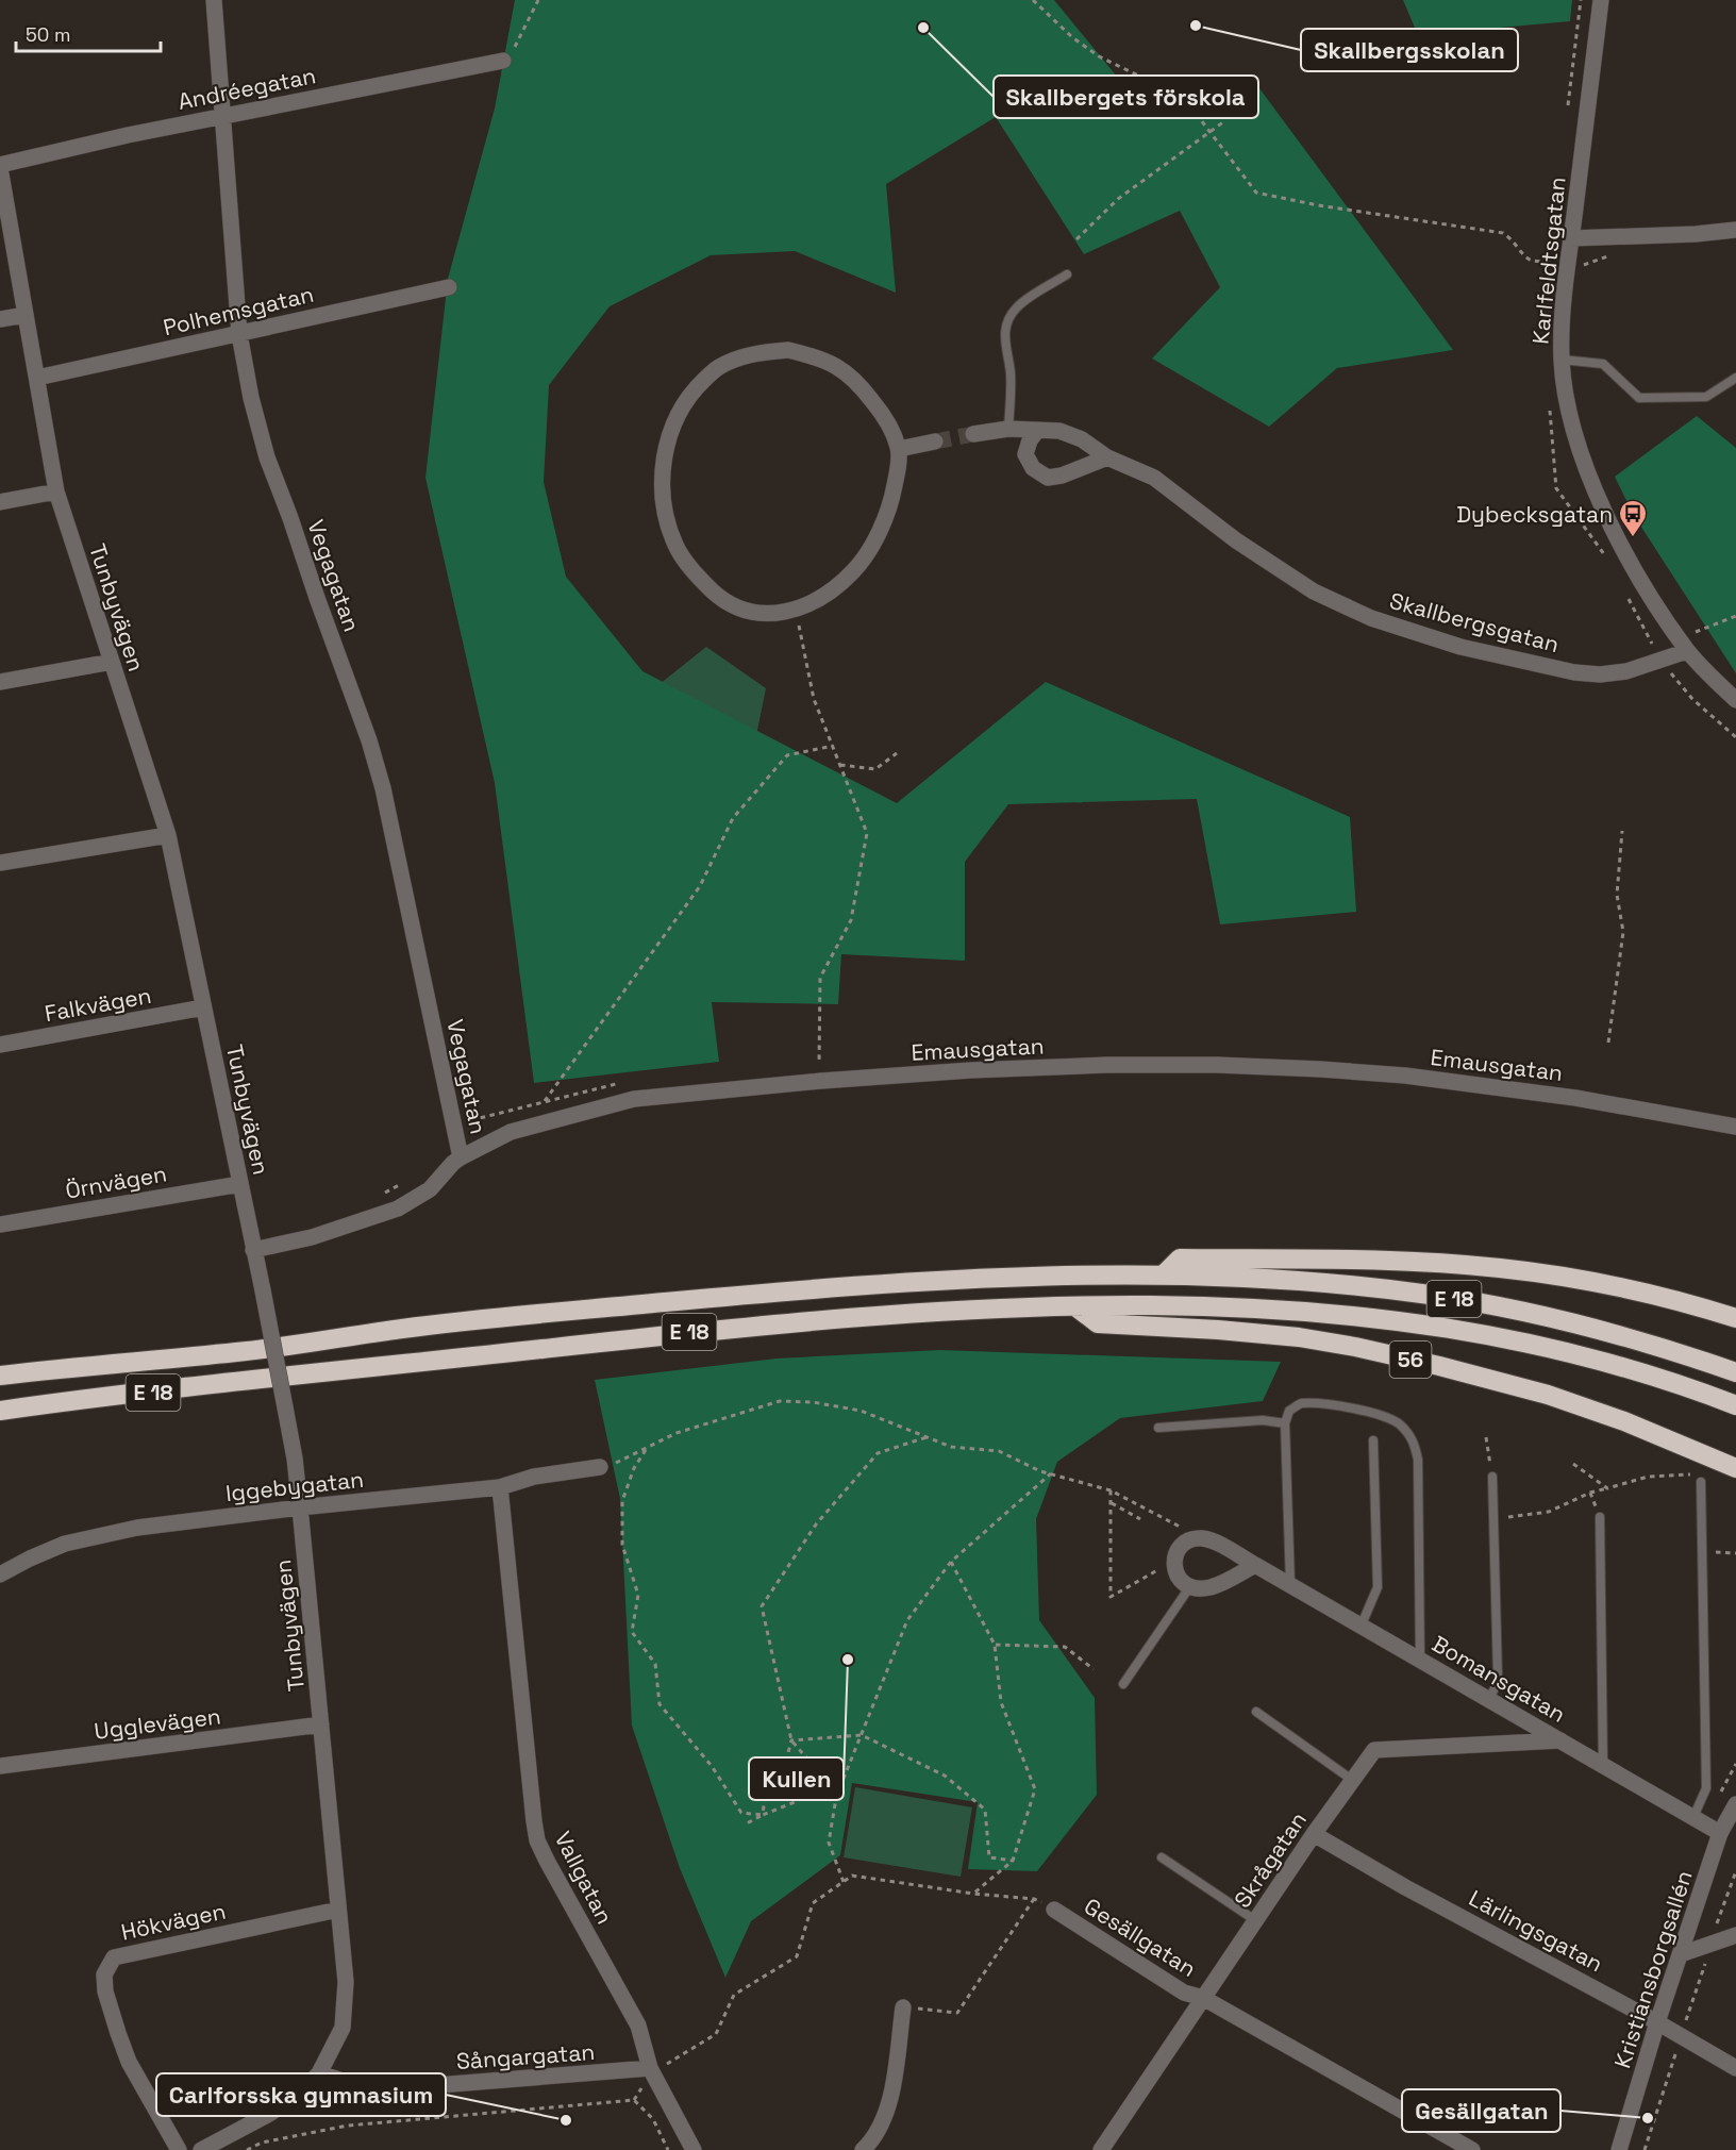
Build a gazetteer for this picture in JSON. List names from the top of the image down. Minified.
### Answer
{"streets":{"highway":["E 18","56"],"street":["Andréegatan","Karlfeldtsgatan","Polhemsgatan","Vegagatan","Tunbyvägen","Skallbergsgatan","Falkvägen","Emausgatan","Örnvägen","Iggebygatan","Bomansgatan","Ugglevägen","Skrågatan","Vallgatan","Hökvägen","Lärlingsgatan","Gesällgatan","Kristiansborgsallén","Sångargatan"]},"crossings":[["Andréegatan","Vegagatan"],["Andréegatan","Tunbyvägen"],["Karlfeldtsgatan","Skallbergsgatan"],["Polhemsgatan","Vegagatan"],["Polhemsgatan","Tunbyvägen"],["Vegagatan","Emausgatan"],["Tunbyvägen","Falkvägen"],["Tunbyvägen","Emausgatan"],["Tunbyvägen","Örnvägen"],["Tunbyvägen","Iggebygatan"],["Tunbyvägen","Ugglevägen"],["Tunbyvägen","Hökvägen"],["Tunbyvägen","Sångargatan"],["E 18","56"],["Iggebygatan","Vallgatan"],["Bomansgatan","Skrågatan"],["Bomansgatan","Kristiansborgsallén"],["Skrågatan","Lärlingsgatan"],["Skrågatan","Gesällgatan"],["Vallgatan","Sångargatan"],["Lärlingsgatan","Kristiansborgsallén"]],"places":{"other":["Skallbergsskolan","Skallbergets förskola","Kullen","Gesällgatan","Carlforsska gymnasium"],"bus stop":["Dybecksgatan"]},"scale_bar":"50 m"}
